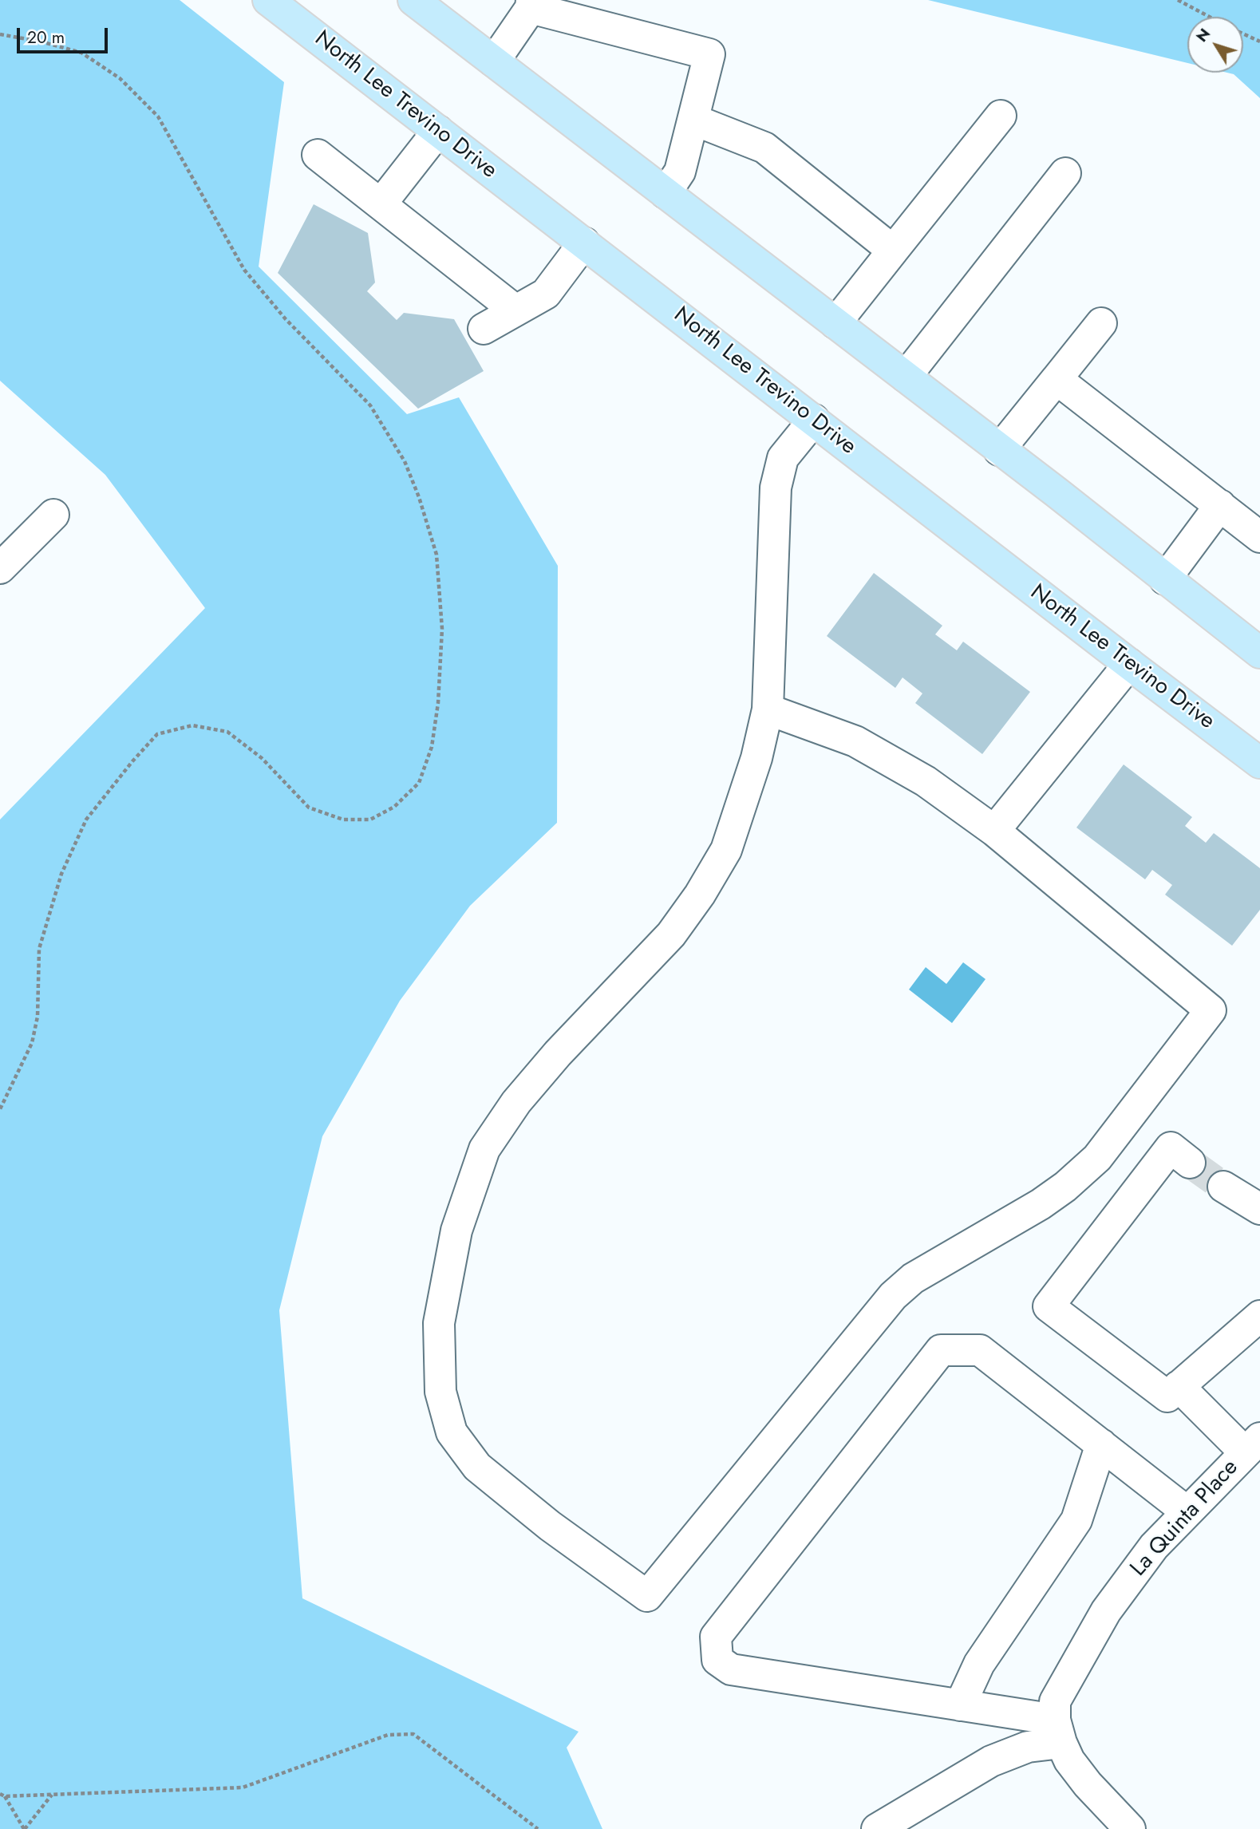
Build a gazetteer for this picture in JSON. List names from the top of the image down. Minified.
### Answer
{"streets":{"main road":["North Lee Trevino Drive"],"street":["La Quinta Place"]},"scale_bar":"20 m","north":"top left"}
